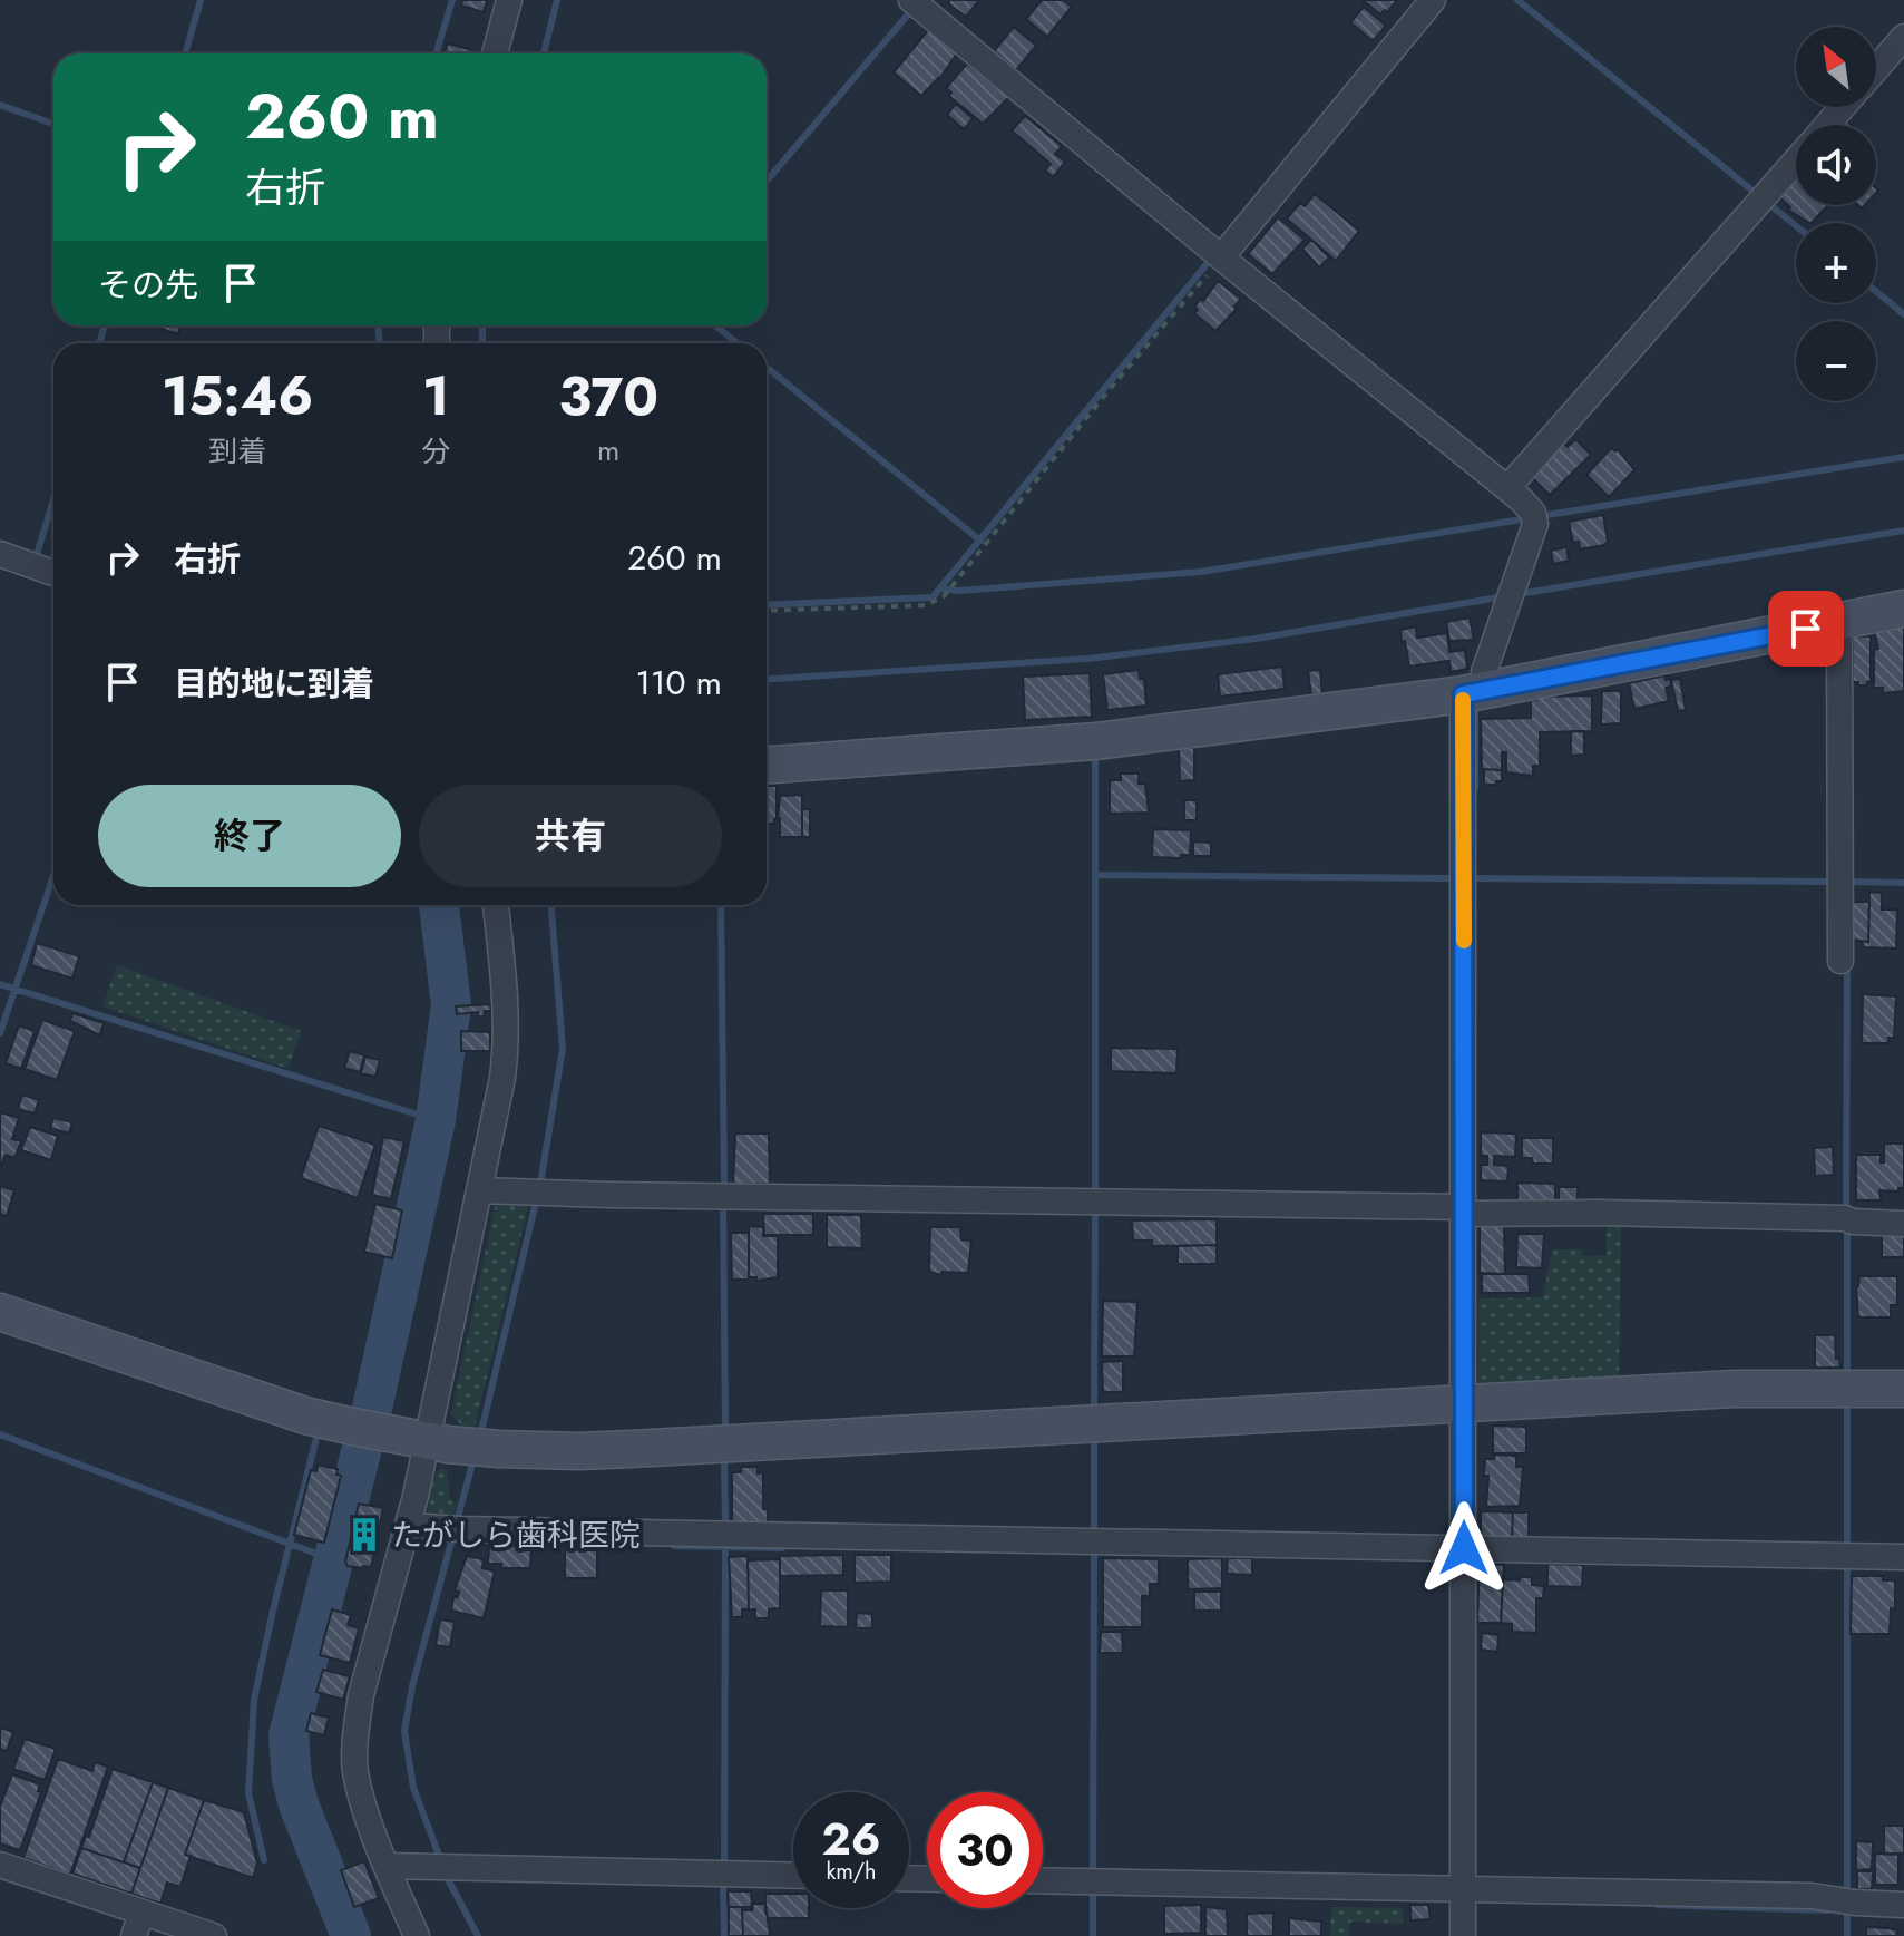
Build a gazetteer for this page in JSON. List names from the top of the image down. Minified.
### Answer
{"places":{"building":["たがしら歯科医院"]},"north":"top left","page":{"map_buttons":["+","−"],"turn":["260 m","右折"],"then":"その先","eta":["15:46","到着","1","分","370","m"],"list":[{"name":"右折","value":"260 m"},{"name":"目的地に到着","value":"110 m"}],"buttons":["終了","共有"],"speed":"26 km/h","limit":"30"}}
